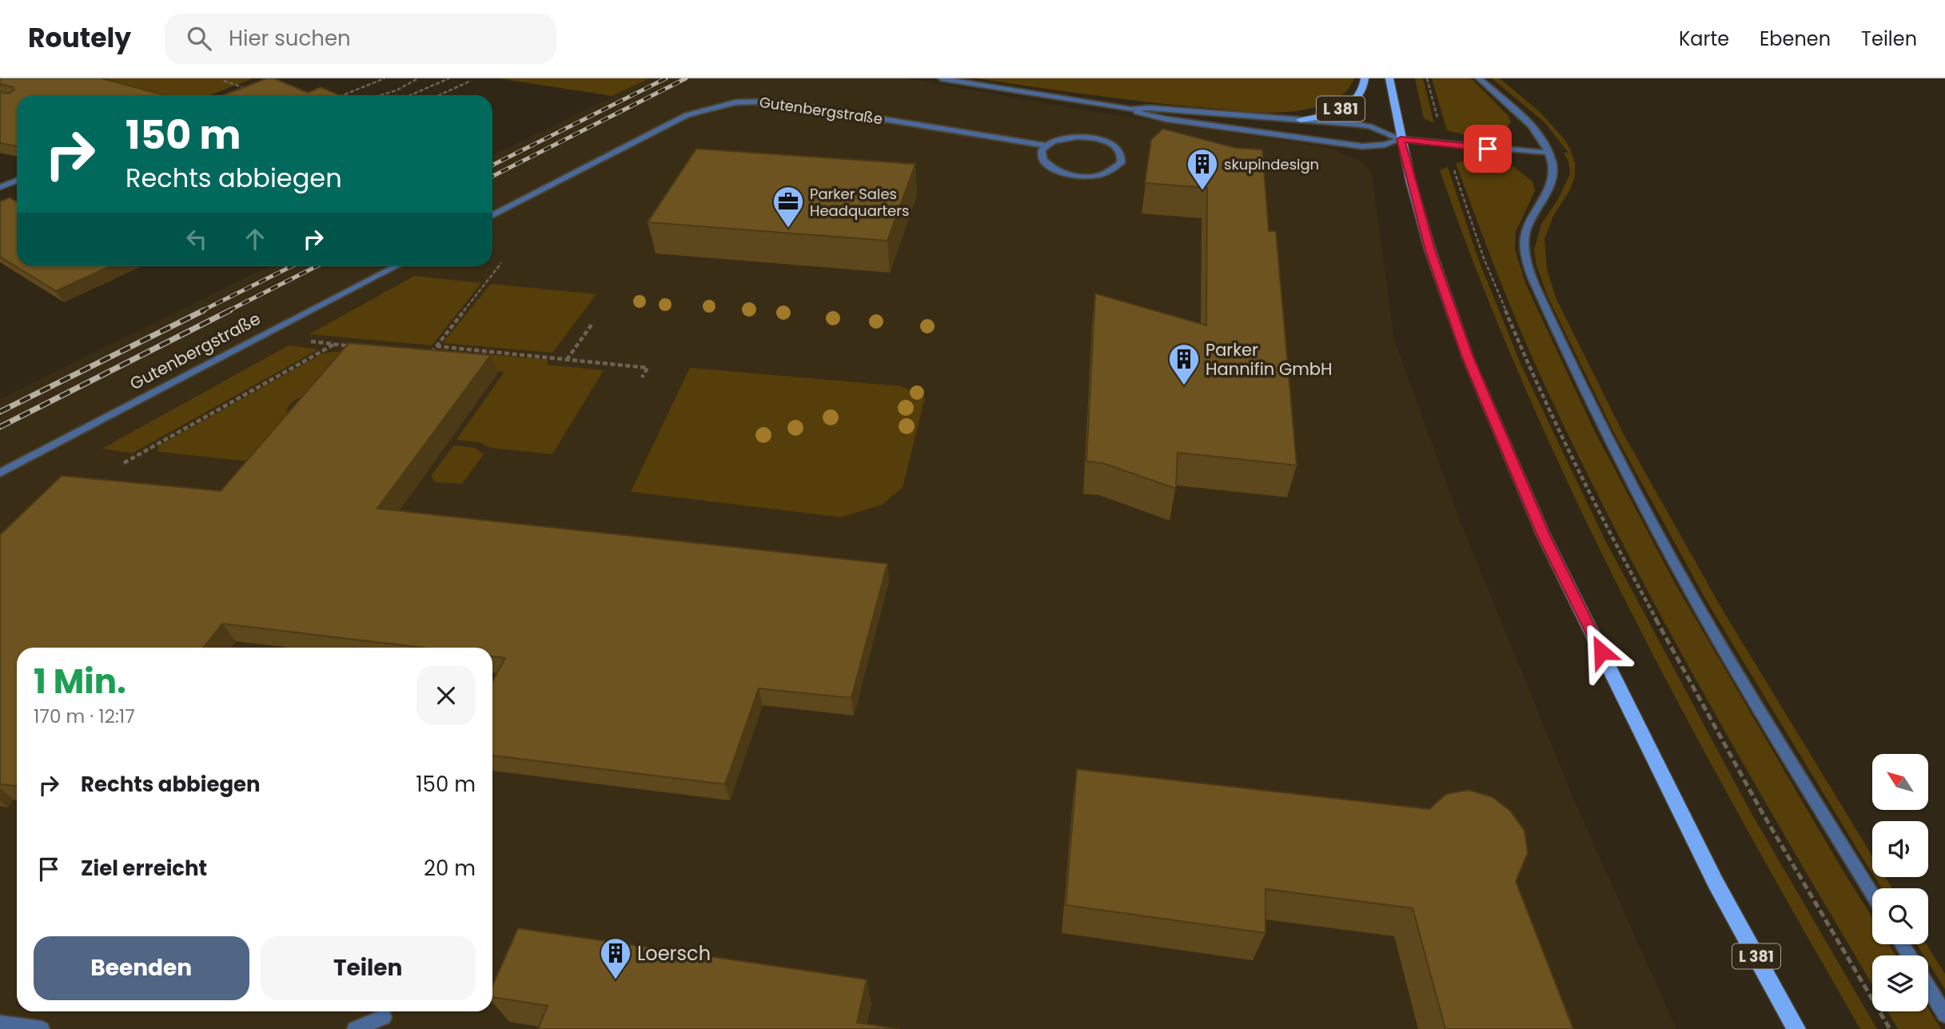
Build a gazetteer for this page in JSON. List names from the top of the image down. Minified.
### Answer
{"streets":{"main road":["L 381"],"street":["Gutenbergstraße"]},"places":{"building":["skupindesign","Parker Hannifin GmbH","Loersch"],"office":["Parker Sales Headquarters"]},"north":"top left","page":{"header":"Routely","search":"Hier suchen","nav":["Karte","Ebenen","Teilen"],"turn":["150 m","Rechts abbiegen"],"heading":["1 Min.","170 m · 12:17"],"list":[{"name":"Rechts abbiegen","value":"150 m"},{"name":"Ziel erreicht","value":"20 m"}],"buttons":["Beenden","Teilen"]}}
